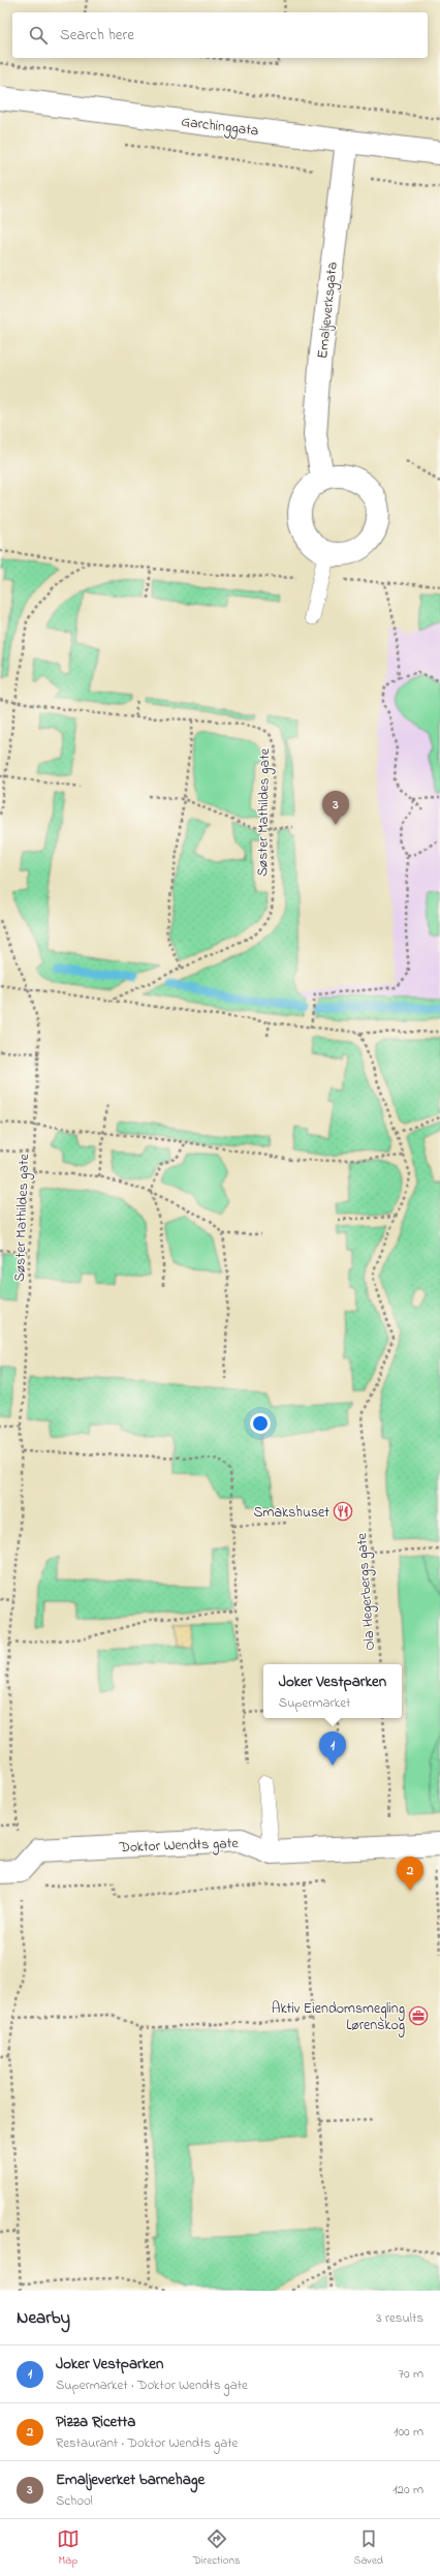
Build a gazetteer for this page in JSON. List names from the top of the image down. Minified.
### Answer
{"streets":{"street":["Garchinggata","Emaljeverksgata","Doktor Wendts gate"],"path":["Søster Mathildes gate","Ola Hegerbergs gate"]},"crossings":[["Garchinggata","Emaljeverksgata"],["Søster Mathildes gate","Doktor Wendts gate"]],"places":{"restaurant":["Smakshuset"],"office":["Aktiv Eiendomsmegling Lørenskog"]},"page":{"search":"Search here","pins":["3","1","2"],"popup":["Joker Vestparken","Supermarket"],"heading":["Nearby","3 results"],"list":[{"mark":"1","name":"Joker Vestparken","note":"Supermarket · Doktor Wendts gate","value":"70 m"},{"mark":"2","name":"Pizza Ricetta","note":"Restaurant · Doktor Wendts gate","value":"100 m"},{"mark":"3","name":"Emaljeverket barnehage","note":"School","value":"120 m"}],"nav":["Map","Directions","Saved"]}}
